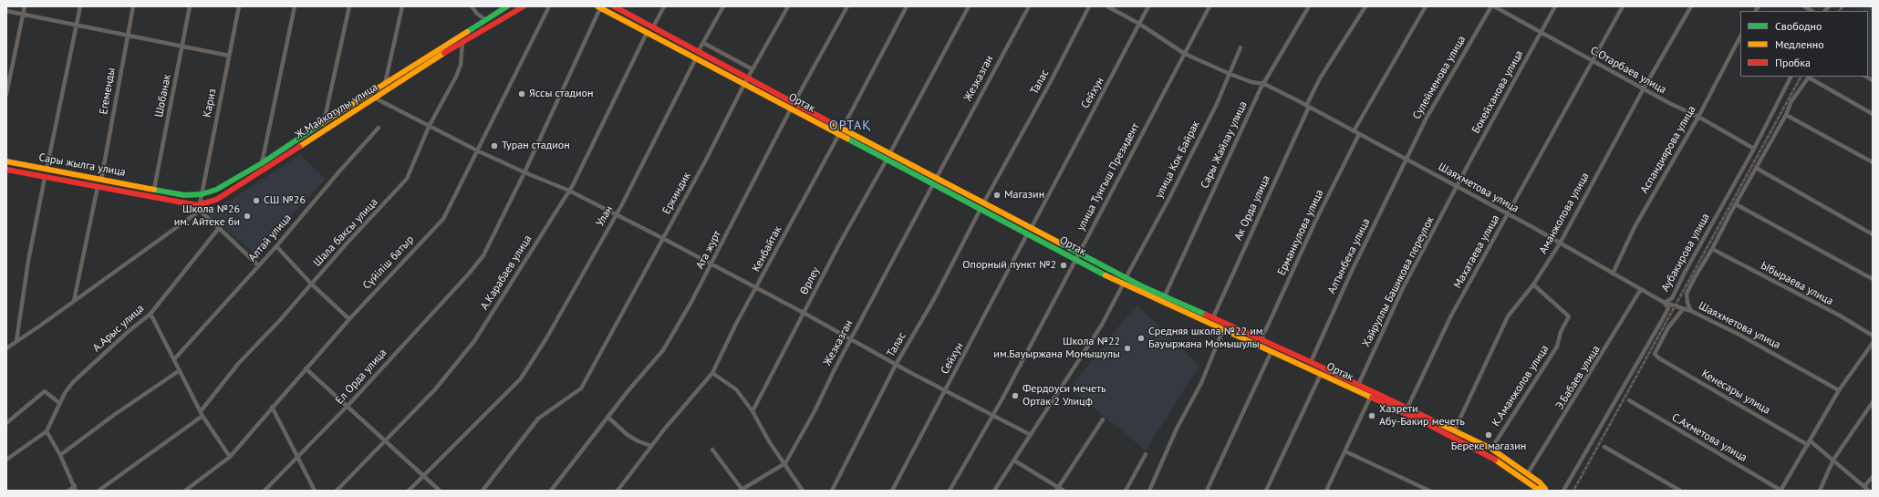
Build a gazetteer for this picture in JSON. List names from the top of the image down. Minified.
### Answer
{"streets":{"street":["С.Отарбаев улица","Сулейменова улица","Жезказган","Талас","Егеменды","Бокейханова улица","Сейхун","Шобанак","Кариз","Ортак","Ж.Майкотулы улица","Сары Жайлау улица","Аспандиярова улица","улица Кок Байрак","Сары жылга улица","улица Тунгыш Президент","Шаяхметова улица","Еркиндик","Ак Орда улица","Аманжолова улица","Улан","Шала баксы улица","Ерманкулова улица","Алтай улица","Кенбайтак","Ата журт","Махатаева улица","Аубакирова улица","Алтынбека улица","Сүйіліш батыр","А.Карабаев улица","Өрлеу","Хайруллы Башикова переулок","Ыбыраева улица","А.Арыс улица","Ел Орда улица","Э.Бабаев улица","К.Аманжолов улица","Кенесары улица","С.Ахметова улица"]},"crossings":[["С.Отарбаев улица","Сулейменова улица"],["С.Отарбаев улица","Бокейханова улица"],["С.Отарбаев улица","Аспандиярова улица"],["С.Отарбаев улица","Аманжолова улица"],["С.Отарбаев улица","Махатаева улица"],["С.Отарбаев улица","Аубакирова улица"],["Сулейменова улица","Шаяхметова улица"],["Сулейменова улица","Алтынбека улица"],["Жезказган","Ортак"],["Талас","Ортак"],["Егеменды","Сары жылга улица"],["Бокейханова улица","Шаяхметова улица"],["Бокейханова улица","Хайруллы Башикова переулок"],["Сейхун","Ортак"],["Сейхун","Шаяхметова улица"],["Шобанак","Ж.Майкотулы улица"],["Шобанак","Сары жылга улица"],["Кариз","Ж.Майкотулы улица"],["Ортак","Сары Жайлау улица"],["Ортак","улица Кок Байрак"],["Ортак","улица Тунгыш Президент"],["Ортак","Еркиндик"],["Ортак","Ак Орда улица"],["Ортак","Аманжолова улица"],["Ортак","Улан"],["Ортак","Ерманкулова улица"],["Ортак","Кенбайтак"],["Ортак","Ата журт"],["Ортак","Махатаева улица"],["Ортак","Алтынбека улица"],["Ортак","А.Карабаев улица"],["Ортак","Өрлеу"],["Ортак","Хайруллы Башикова переулок"],["Ортак","Ел Орда улица"],["Ортак","Э.Бабаев улица"],["Ортак","К.Аманжолов улица"],["Ж.Майкотулы улица","Сары жылга улица"],["Ж.Майкотулы улица","Шала баксы улица"],["Сары Жайлау улица","Шаяхметова улица"],["Аспандиярова улица","Шаяхметова улица"],["улица Кок Байрак","Шаяхметова улица"],["улица Тунгыш Президент","Шаяхметова улица"],["Шаяхметова улица","Ак Орда улица"],["Шаяхметова улица","Аманжолова улица"],["Шаяхметова улица","Ерманкулова улица"],["Шаяхметова улица","Махатаева улица"],["Шаяхметова улица","Аубакирова улица"],["Шаяхметова улица","Алтынбека улица"],["Шаяхметова улица","Хайруллы Башикова переулок"],["Шаяхметова улица","Э.Бабаев улица"],["Шаяхметова улица","Кенесары улица"],["Аманжолова улица","К.Аманжолов улица"]],"districts":["ОРТАҚ"],"places":["Яссы стадион","Туран стадион","Магазин","СШ №26","Школа №26 им. Айтеке би","Опорный пункт №2","Средняя школа №22 им. Бауыржана Момышулы","Школа №22 им.Бауыржана Момышулы","Фердоуси мечеть Ортак 2 Улицф","Хазрети Абу-Бакир мечеть","Береке магазин"],"legend":["Свободно","Медленно","Пробка"]}
